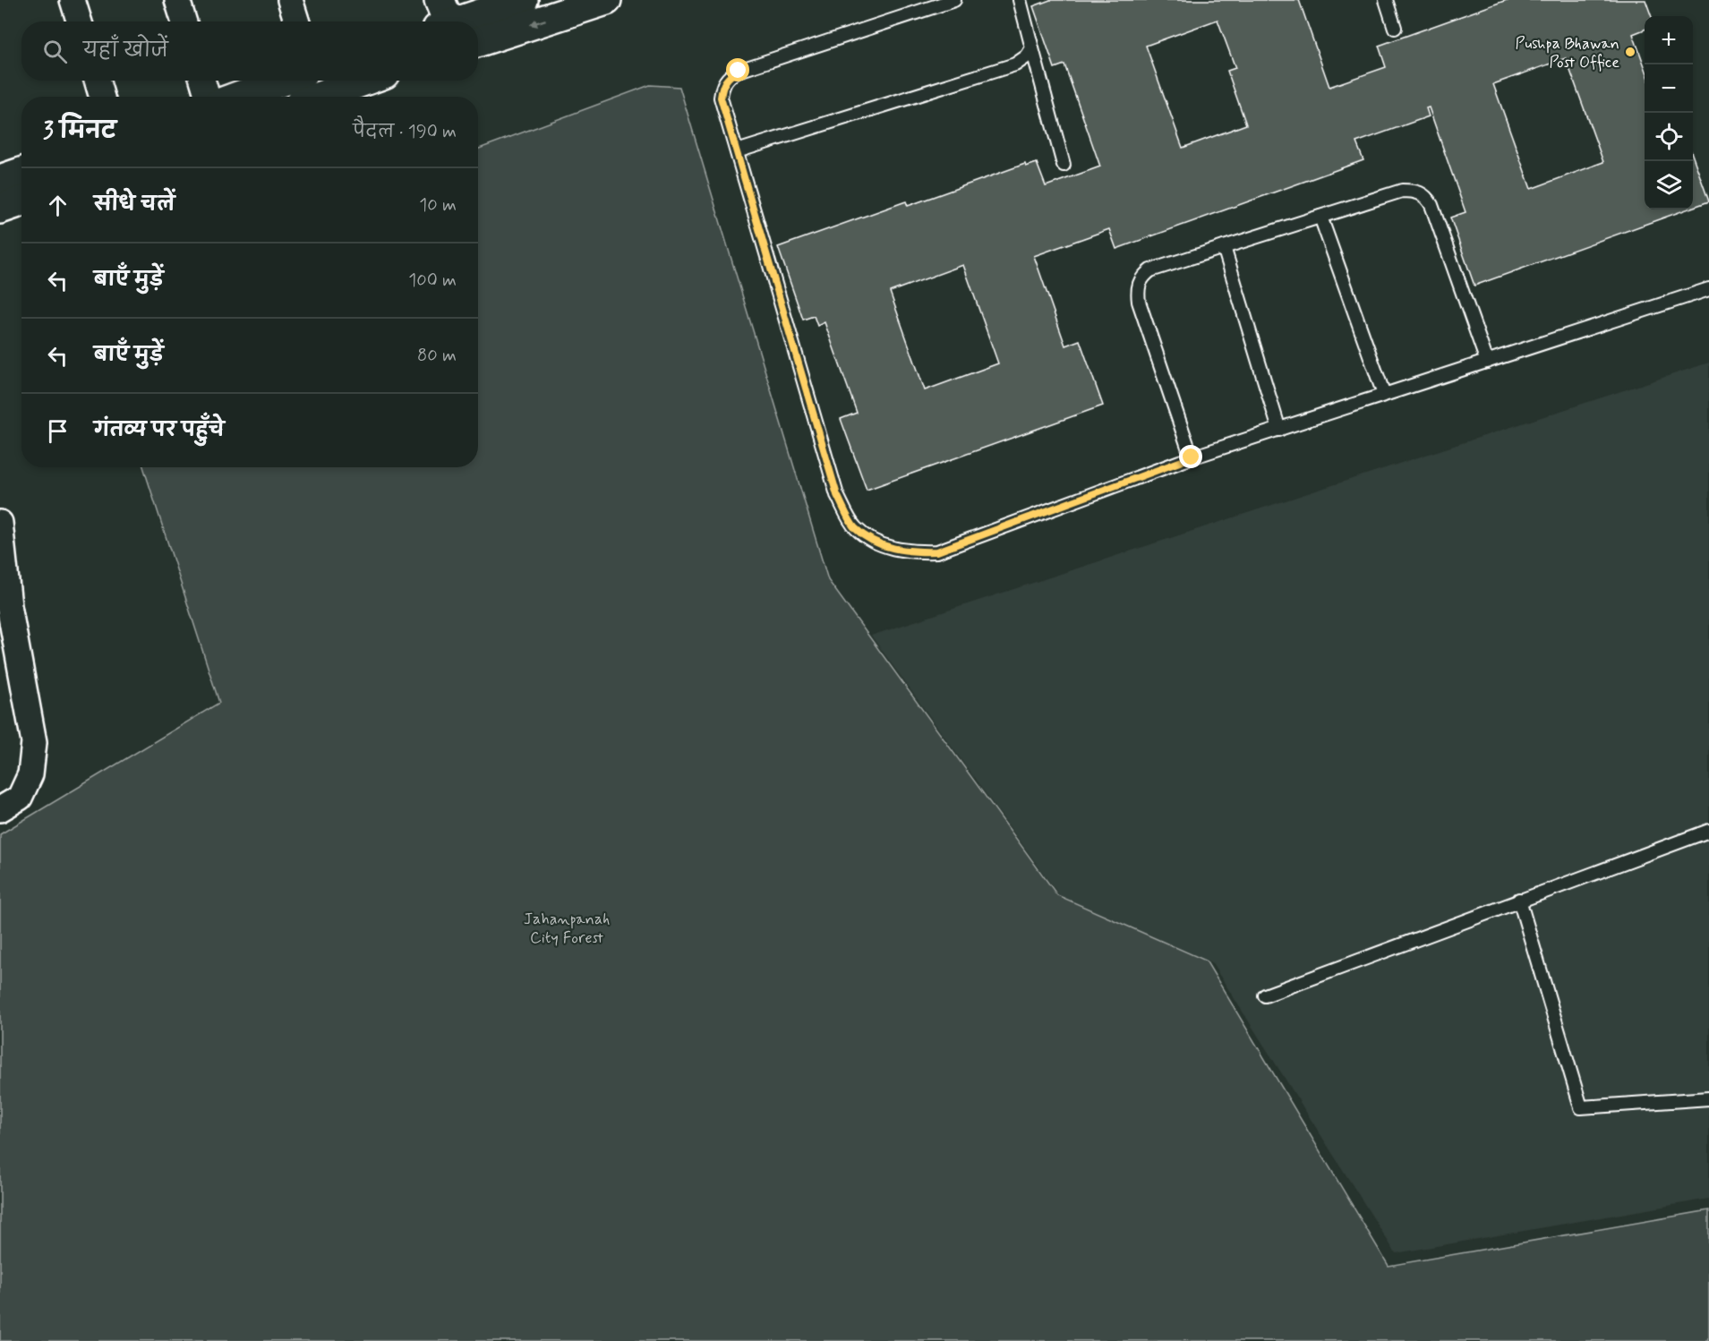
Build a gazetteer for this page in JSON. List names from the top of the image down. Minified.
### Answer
{"parks":["Jahanpanah City Forest"],"places":["Pushpa Bhawan Post Office"],"page":{"map_buttons":["+","−"],"search":"यहाँ खोजें","heading":["3 मिनट","पैदल · 190 m"],"list":[["सीधे चलें","10 m"],["बाएँ मुड़ें","100 m"],["बाएँ मुड़ें","80 m"],"गंतव्य पर पहुँचे"]}}
